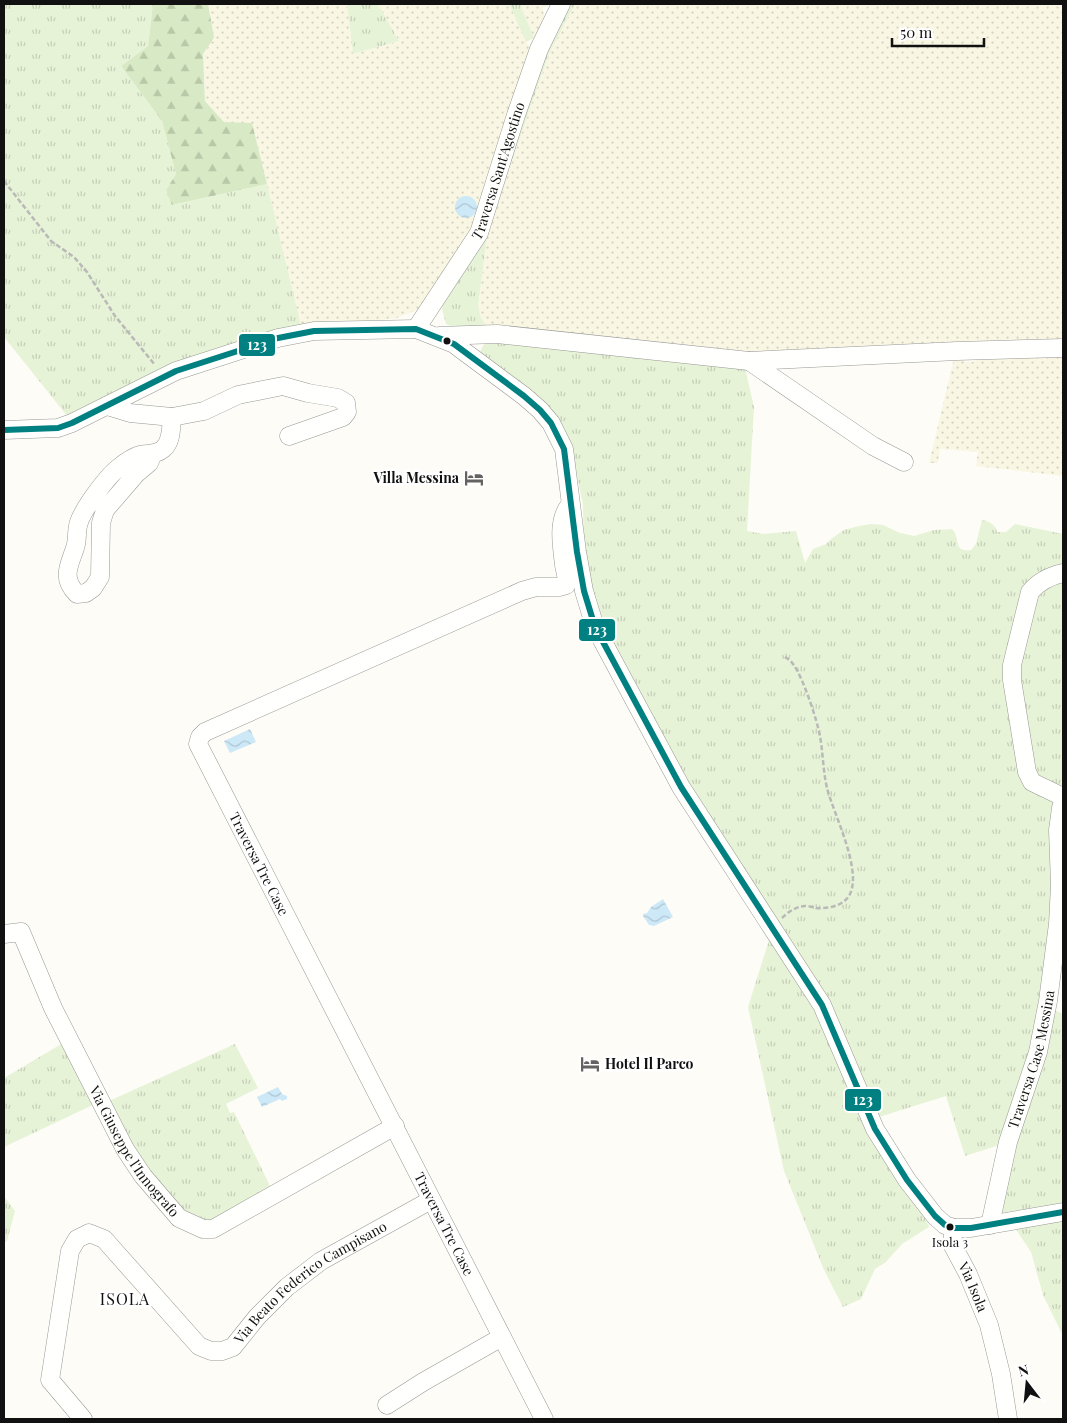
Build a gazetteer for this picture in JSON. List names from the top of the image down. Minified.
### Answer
{"streets":{"street":["Traversa Sant'Agostino","Traversa Tre Case","Traversa Case Messina","Via Giuseppe l'Innografo","Via Beato Federico Campisano","Via Isola"]},"crossings":[["Traversa Tre Case","Via Giuseppe l'Innografo"],["Traversa Tre Case","Via Beato Federico Campisano"]],"districts":["ISOLA"],"places":{"hotel":["Villa Messina","Hotel Il Parco"],"other":["Isola 3"]},"lines":["transit line 123"],"scale_bar":"50 m","north":"top"}
